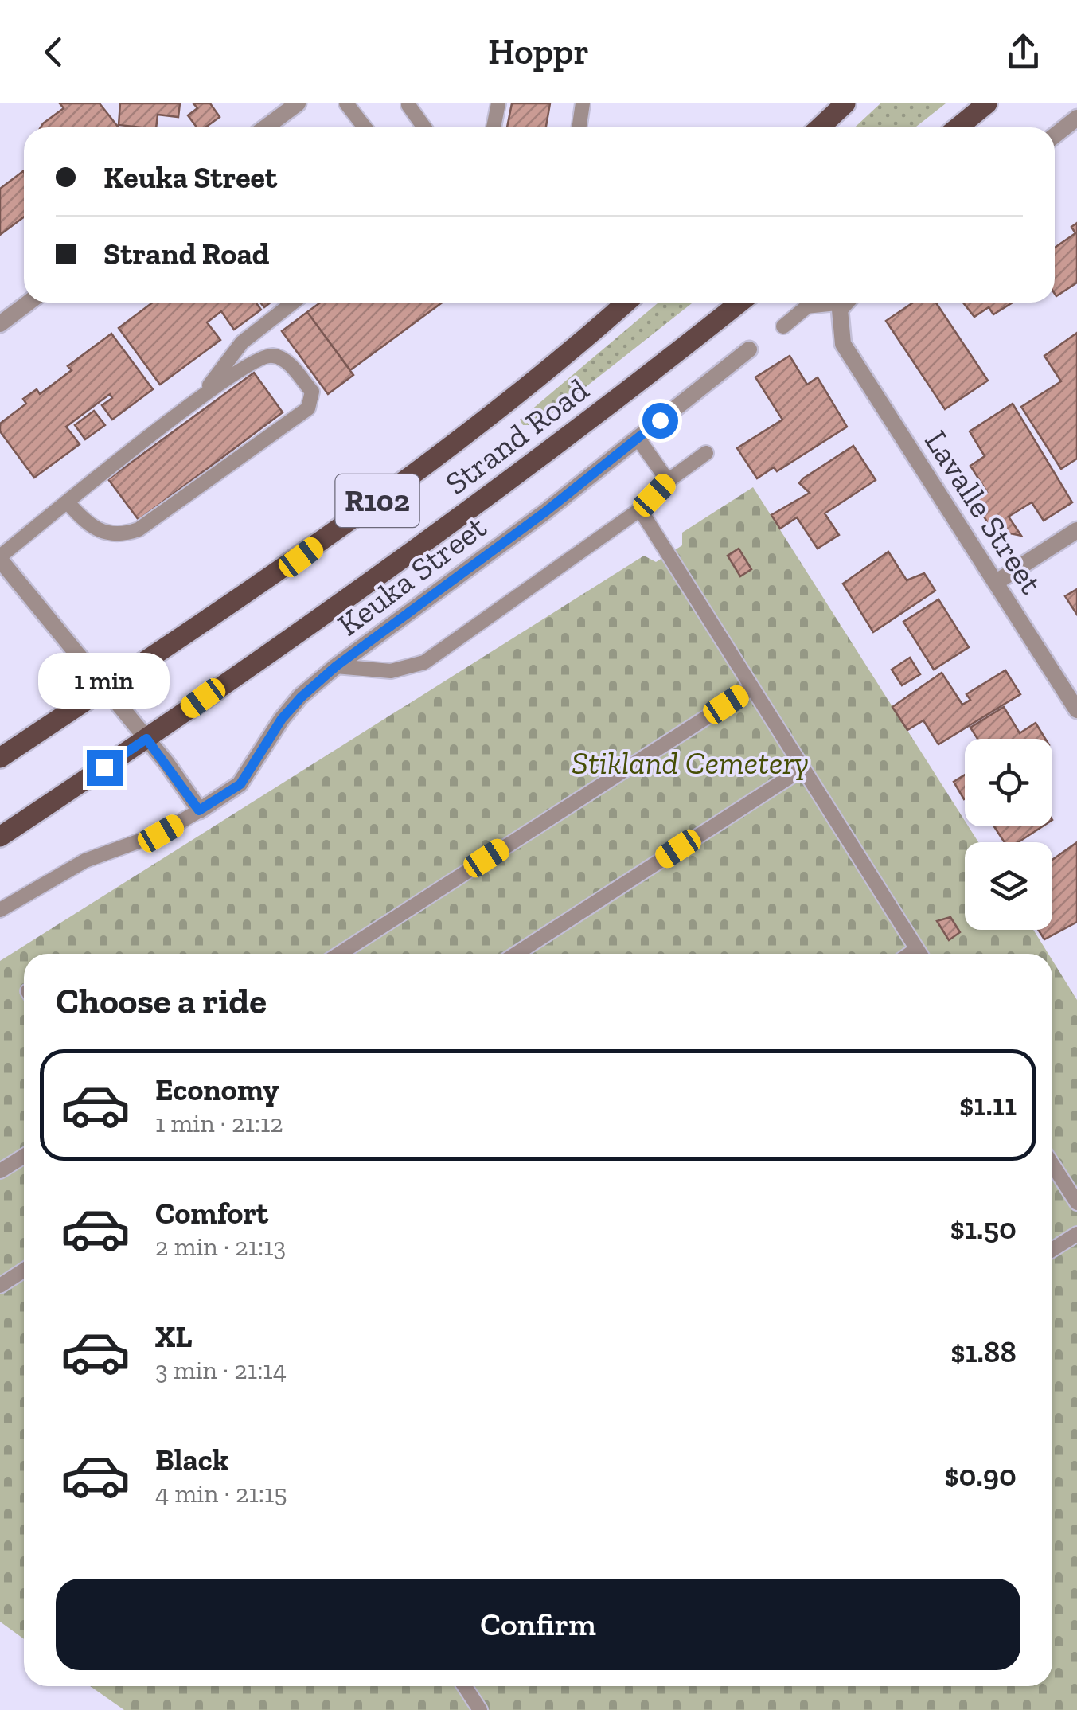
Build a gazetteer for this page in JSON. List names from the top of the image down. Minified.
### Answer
{"streets":{"main road":["Strand Road","R102"],"street":["Lavalle Street","Keuka Street"]},"parks":["Stikland Cemetery"],"page":{"header":"Hoppr","banner":["Keuka Street","Strand Road"],"bubble":"1 min","heading":"Choose a ride","list":[{"name":"Economy","note":"1 min · 21:12","value":"$1.11"},{"name":"Comfort","note":"2 min · 21:13","value":"$1.50"},{"name":"XL","note":"3 min · 21:14","value":"$1.88"},{"name":"Black","note":"4 min · 21:15","value":"$0.90"}],"buttons":"Confirm"}}
